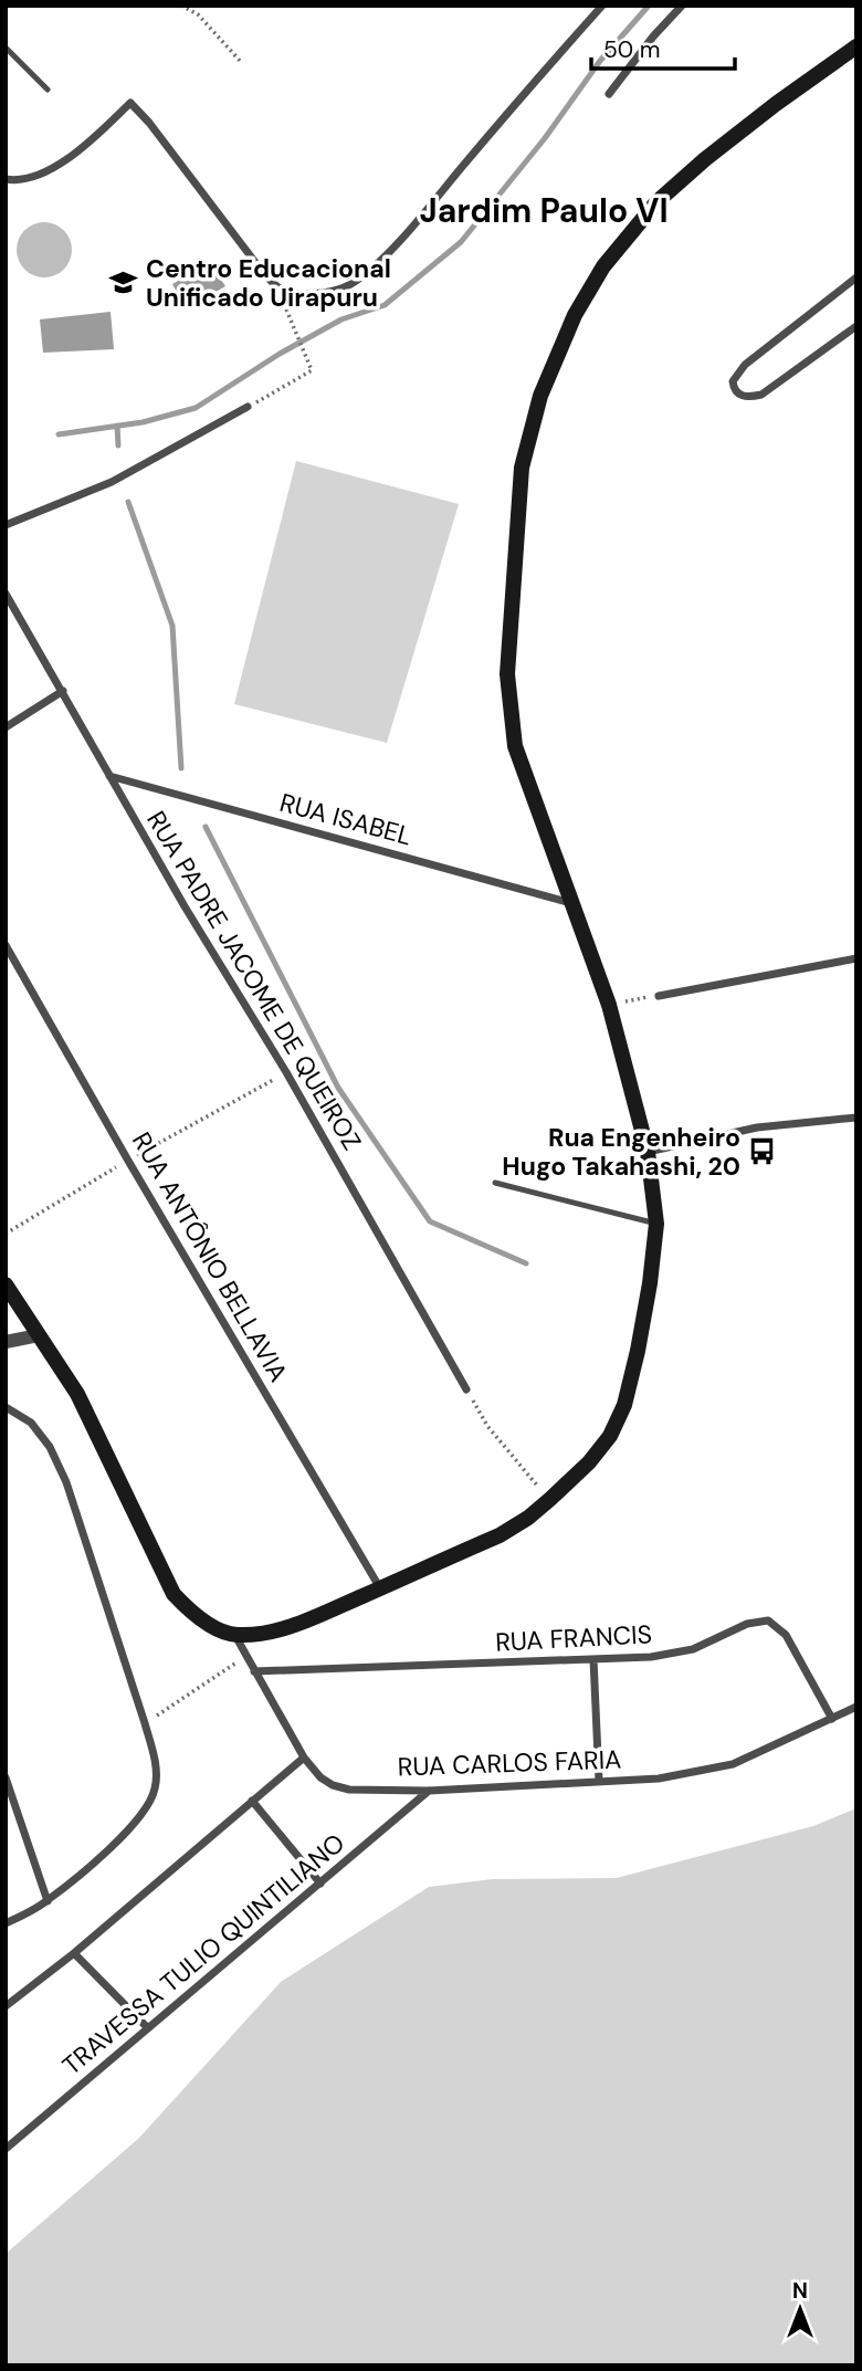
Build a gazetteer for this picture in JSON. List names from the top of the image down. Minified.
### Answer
{"streets":{"street":["RUA ISABEL","RUA PADRE JACOME DE QUEIROZ","RUA ANTÔNIO BELLAVIA","RUA FRANCIS","RUA CARLOS FARIA","TRAVESSA TULIO QUINTILIANO"]},"crossings":[["RUA ISABEL","RUA PADRE JACOME DE QUEIROZ"],["RUA FRANCIS","RUA CARLOS FARIA"],["RUA CARLOS FARIA","TRAVESSA TULIO QUINTILIANO"]],"districts":["Jardim Paulo VI"],"places":{"school or university":["Centro Educacional Unificado Uirapuru"],"bus stop":["Rua Engenheiro Hugo Takahashi, 20"]},"scale_bar":"50 m","north":"top"}
